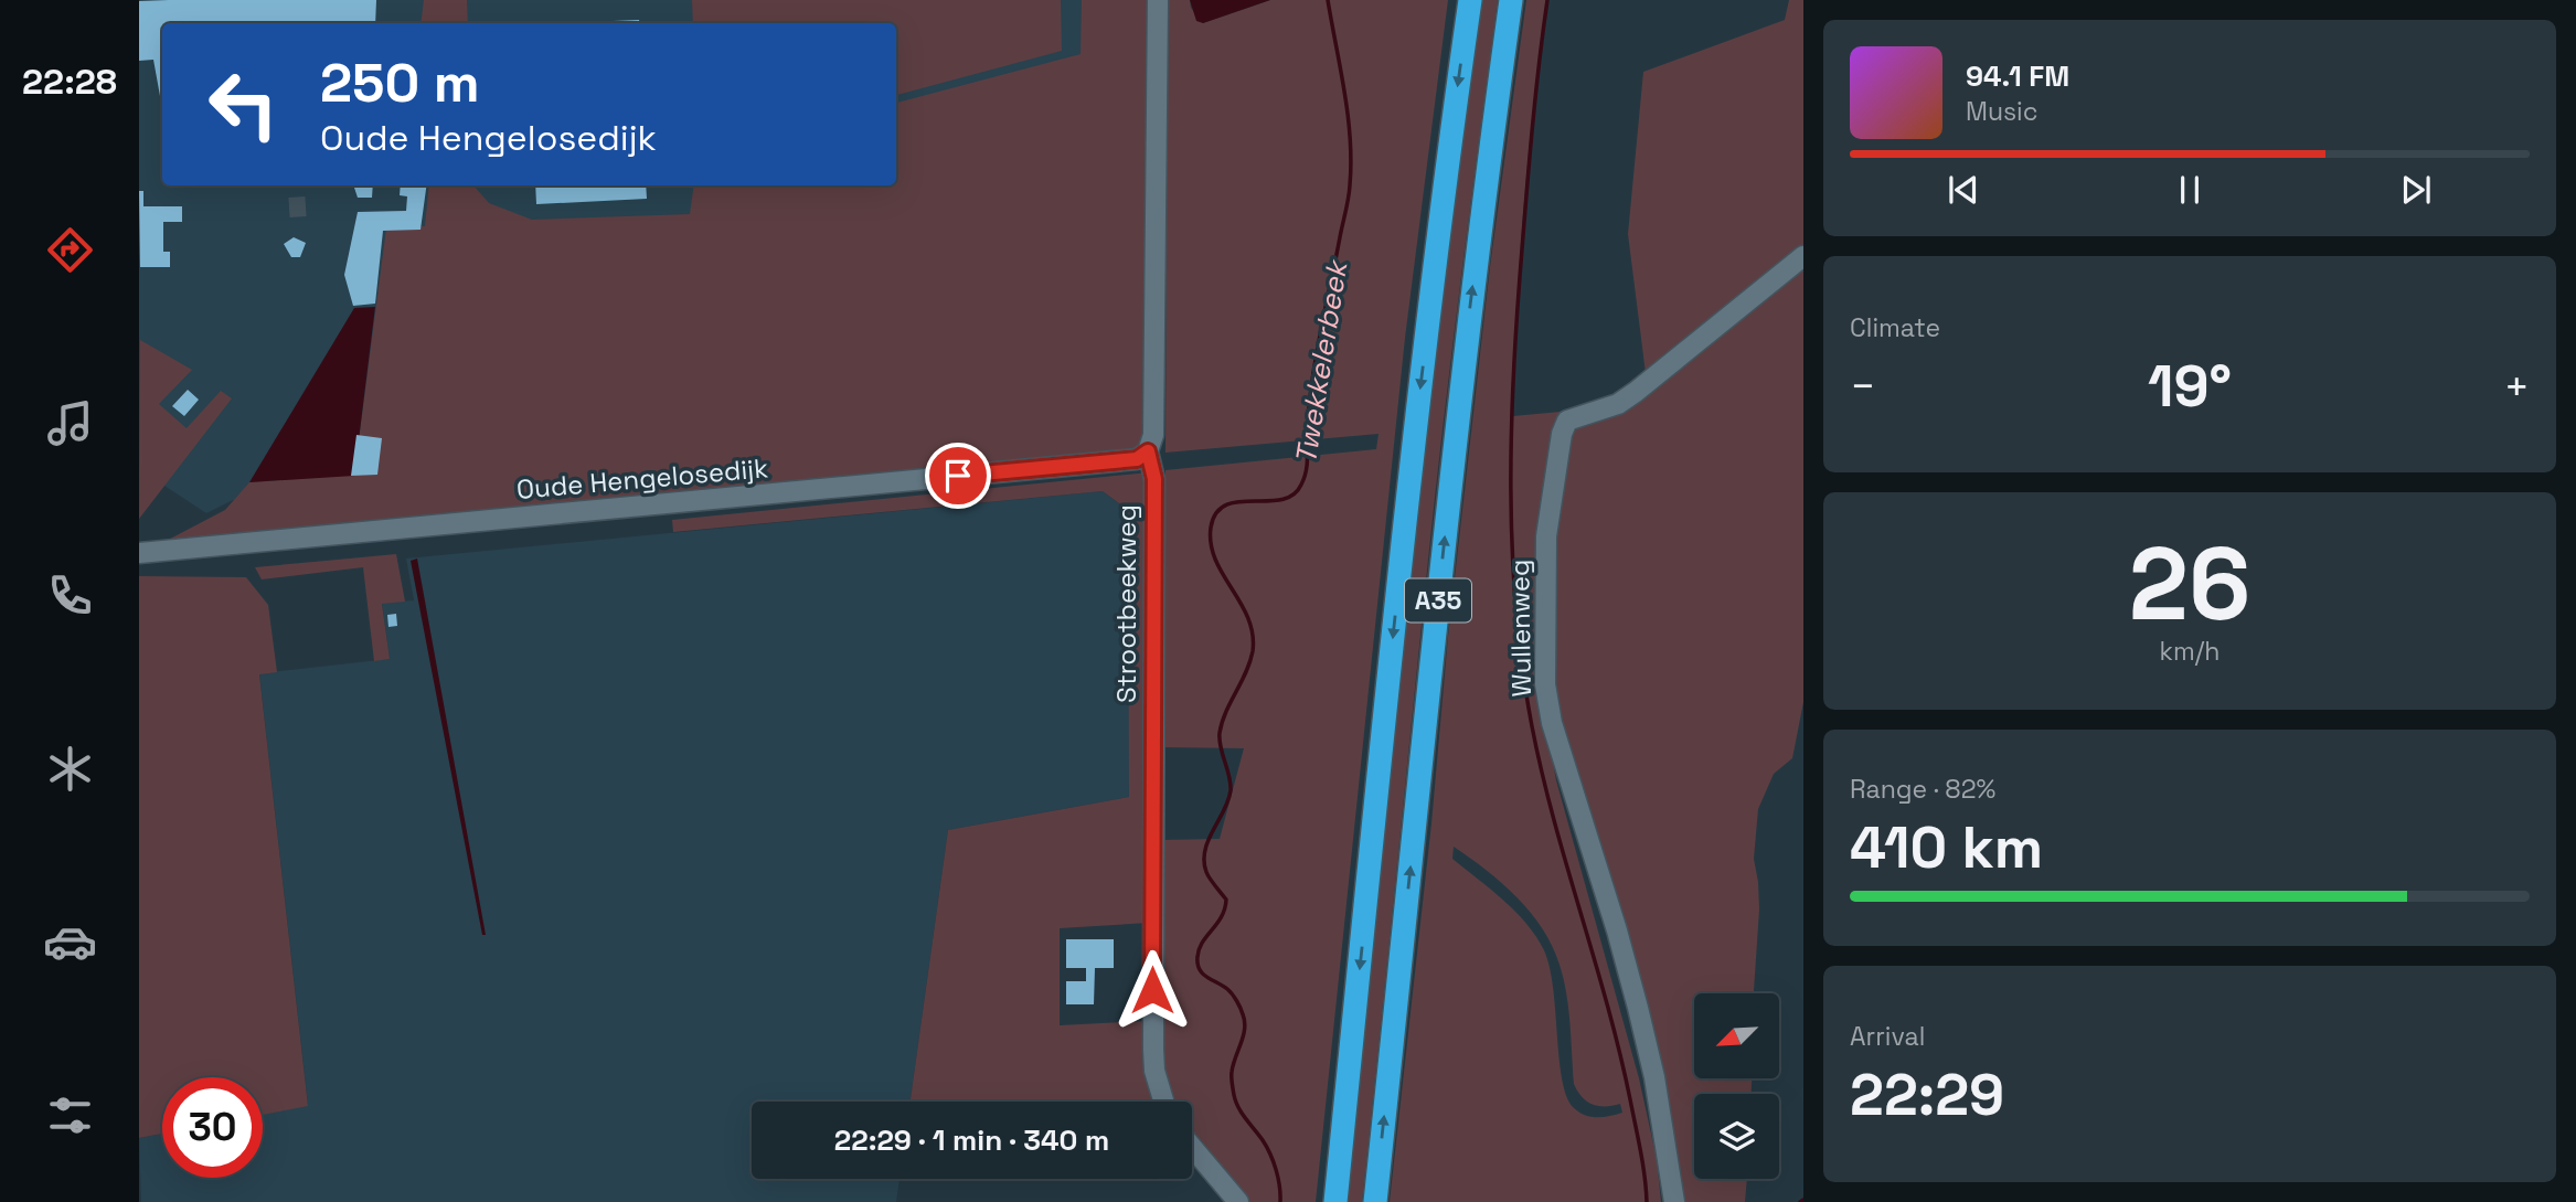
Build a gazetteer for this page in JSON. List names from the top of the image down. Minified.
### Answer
{"streets":{"highway":["A35"],"street":["Oude Hengelosedijk","Strootbeekweg","Wullenweg"]},"crossings":[["Oude Hengelosedijk","Strootbeekweg"]],"water":["Twekkelerbeek"],"north":"bottom left","page":{"tabs":"22:28","turn":["250 m","Oude Hengelosedijk"],"song":["94.1 FM","Music"],"tile":["Climate",["26","km/h"],["Range · 82%","410 km"],["Arrival","22:29"]],"heat":["−","19°","+"],"limit":"30","trip":"22:29 · 1 min · 340 m"}}
